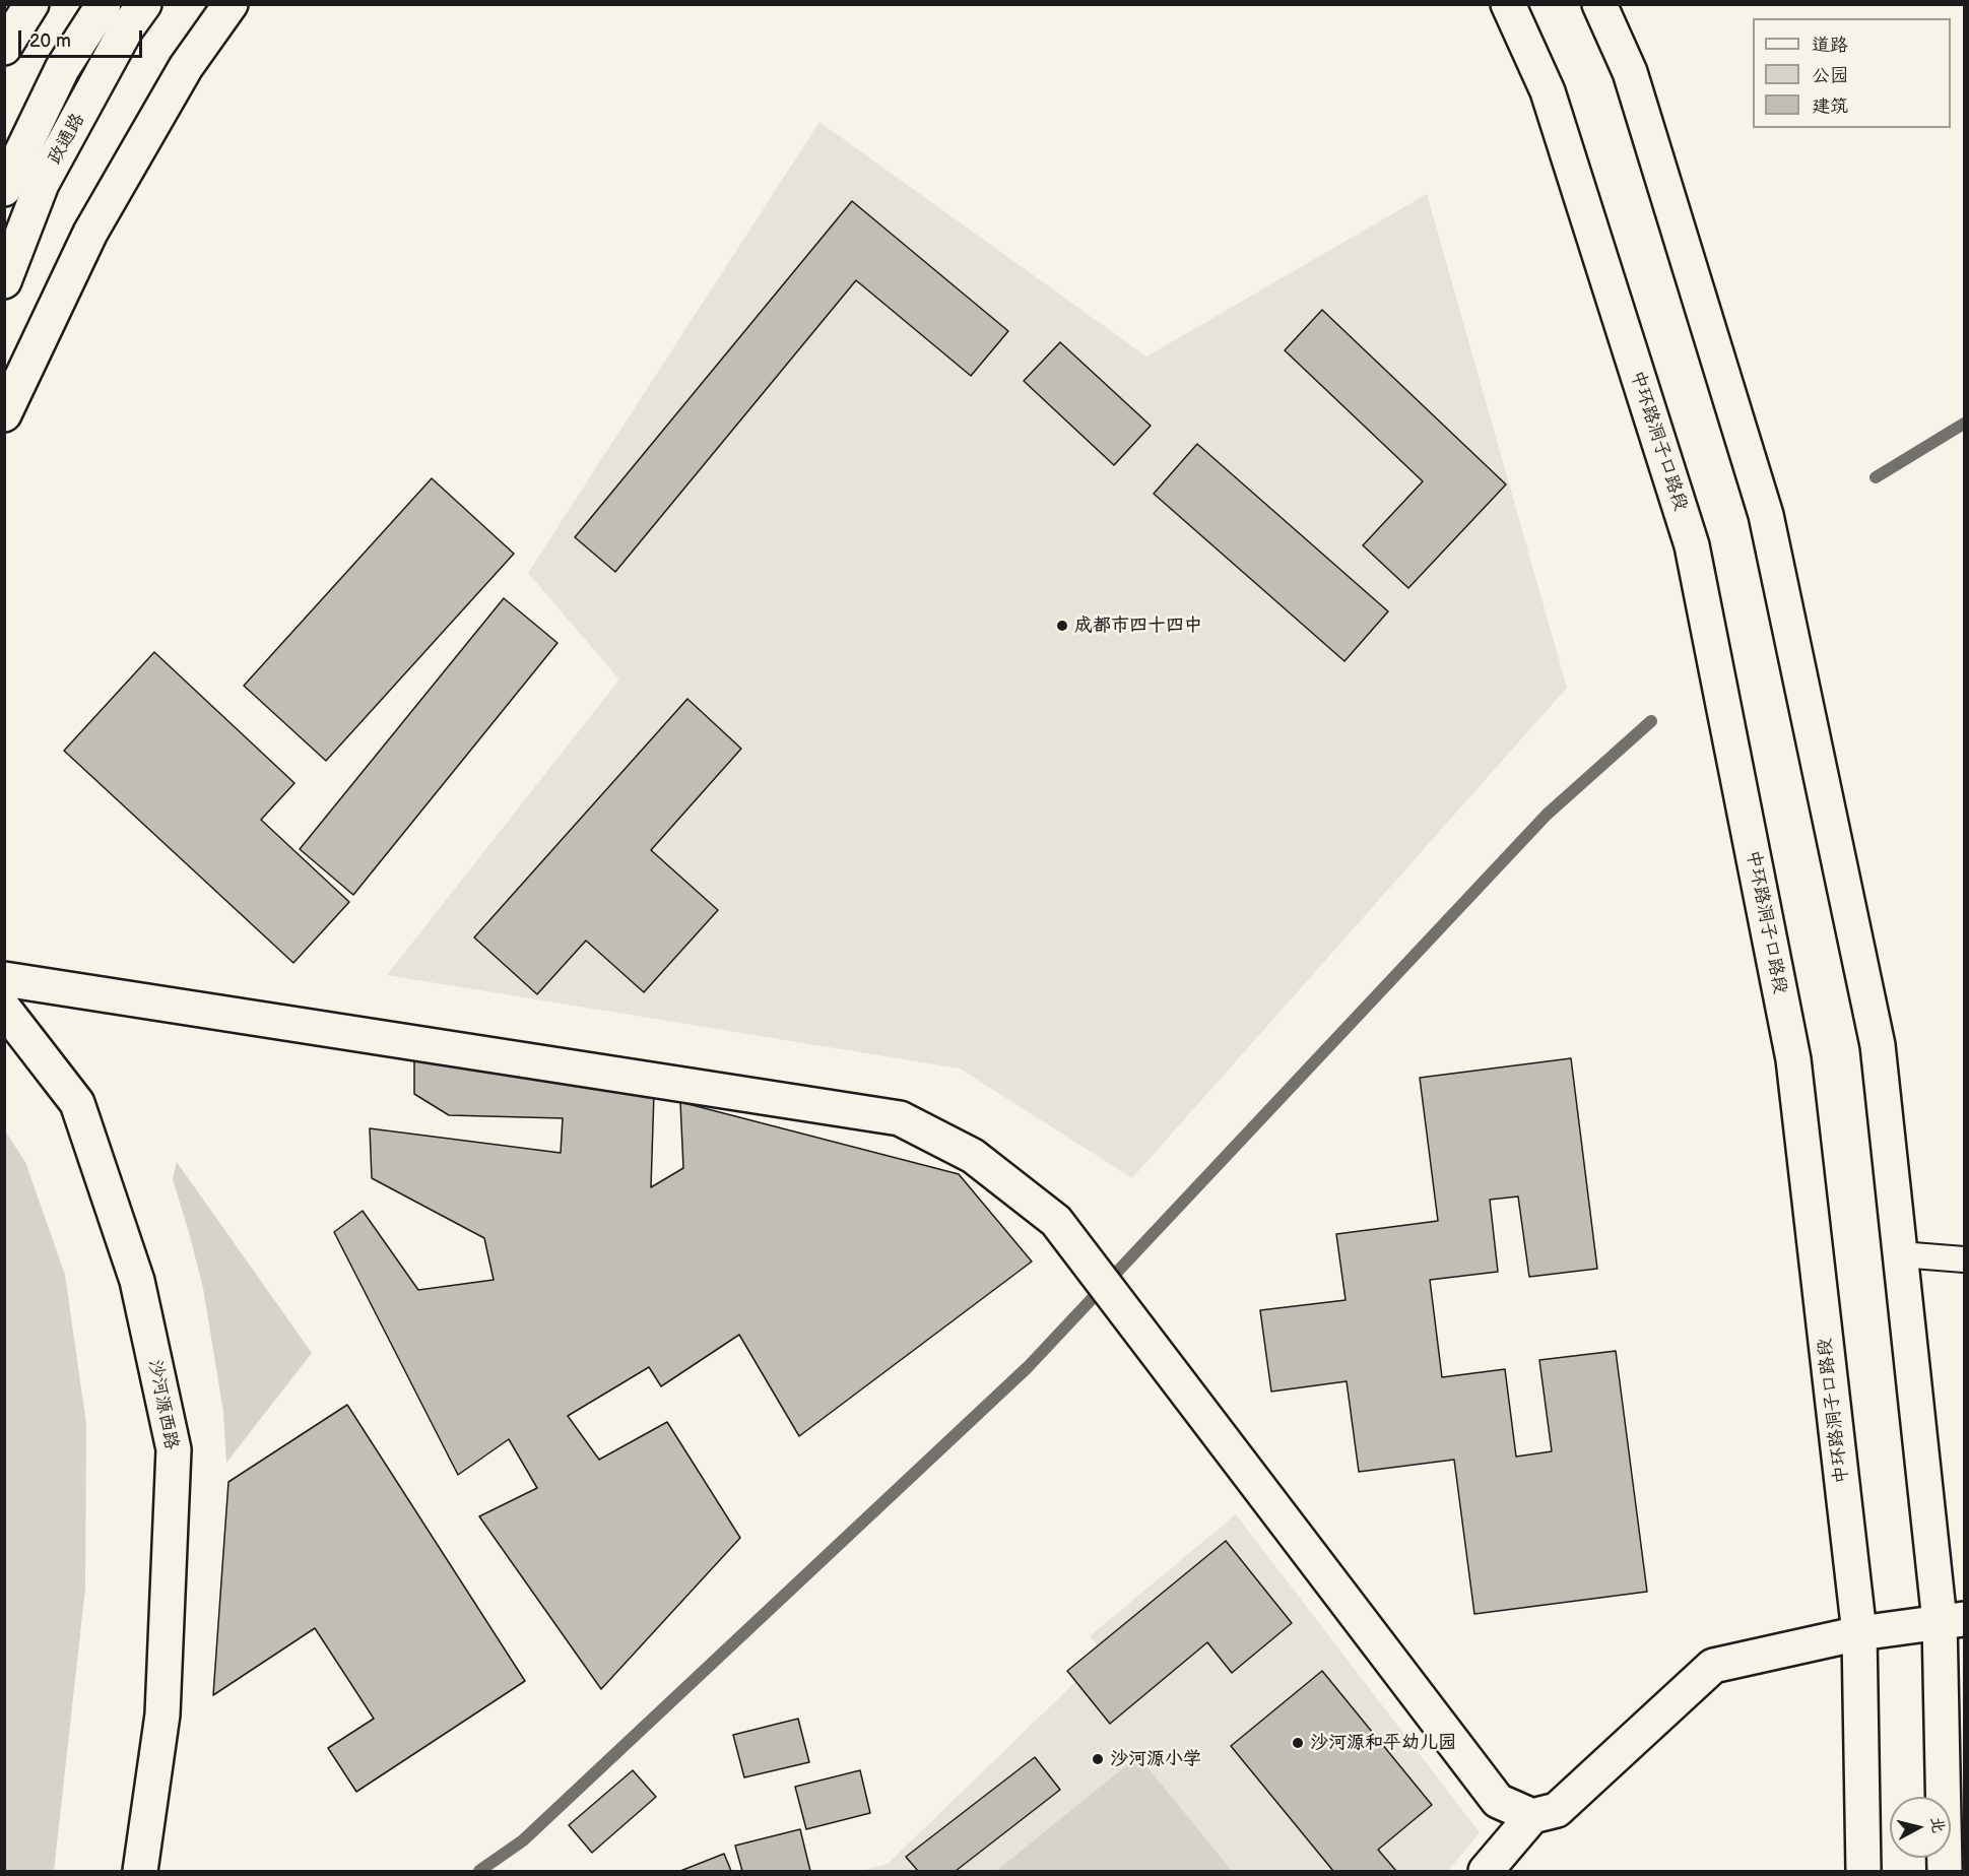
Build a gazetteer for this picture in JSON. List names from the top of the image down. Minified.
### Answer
{"streets":{"main road":["政通路","中环路洞子口路段","沙河源西路"]},"places":["成都市四十四中","沙河源和平幼儿园","沙河源小学"],"legend":["道路","公园","建筑"],"scale_bar":"20 m","north":"right"}
